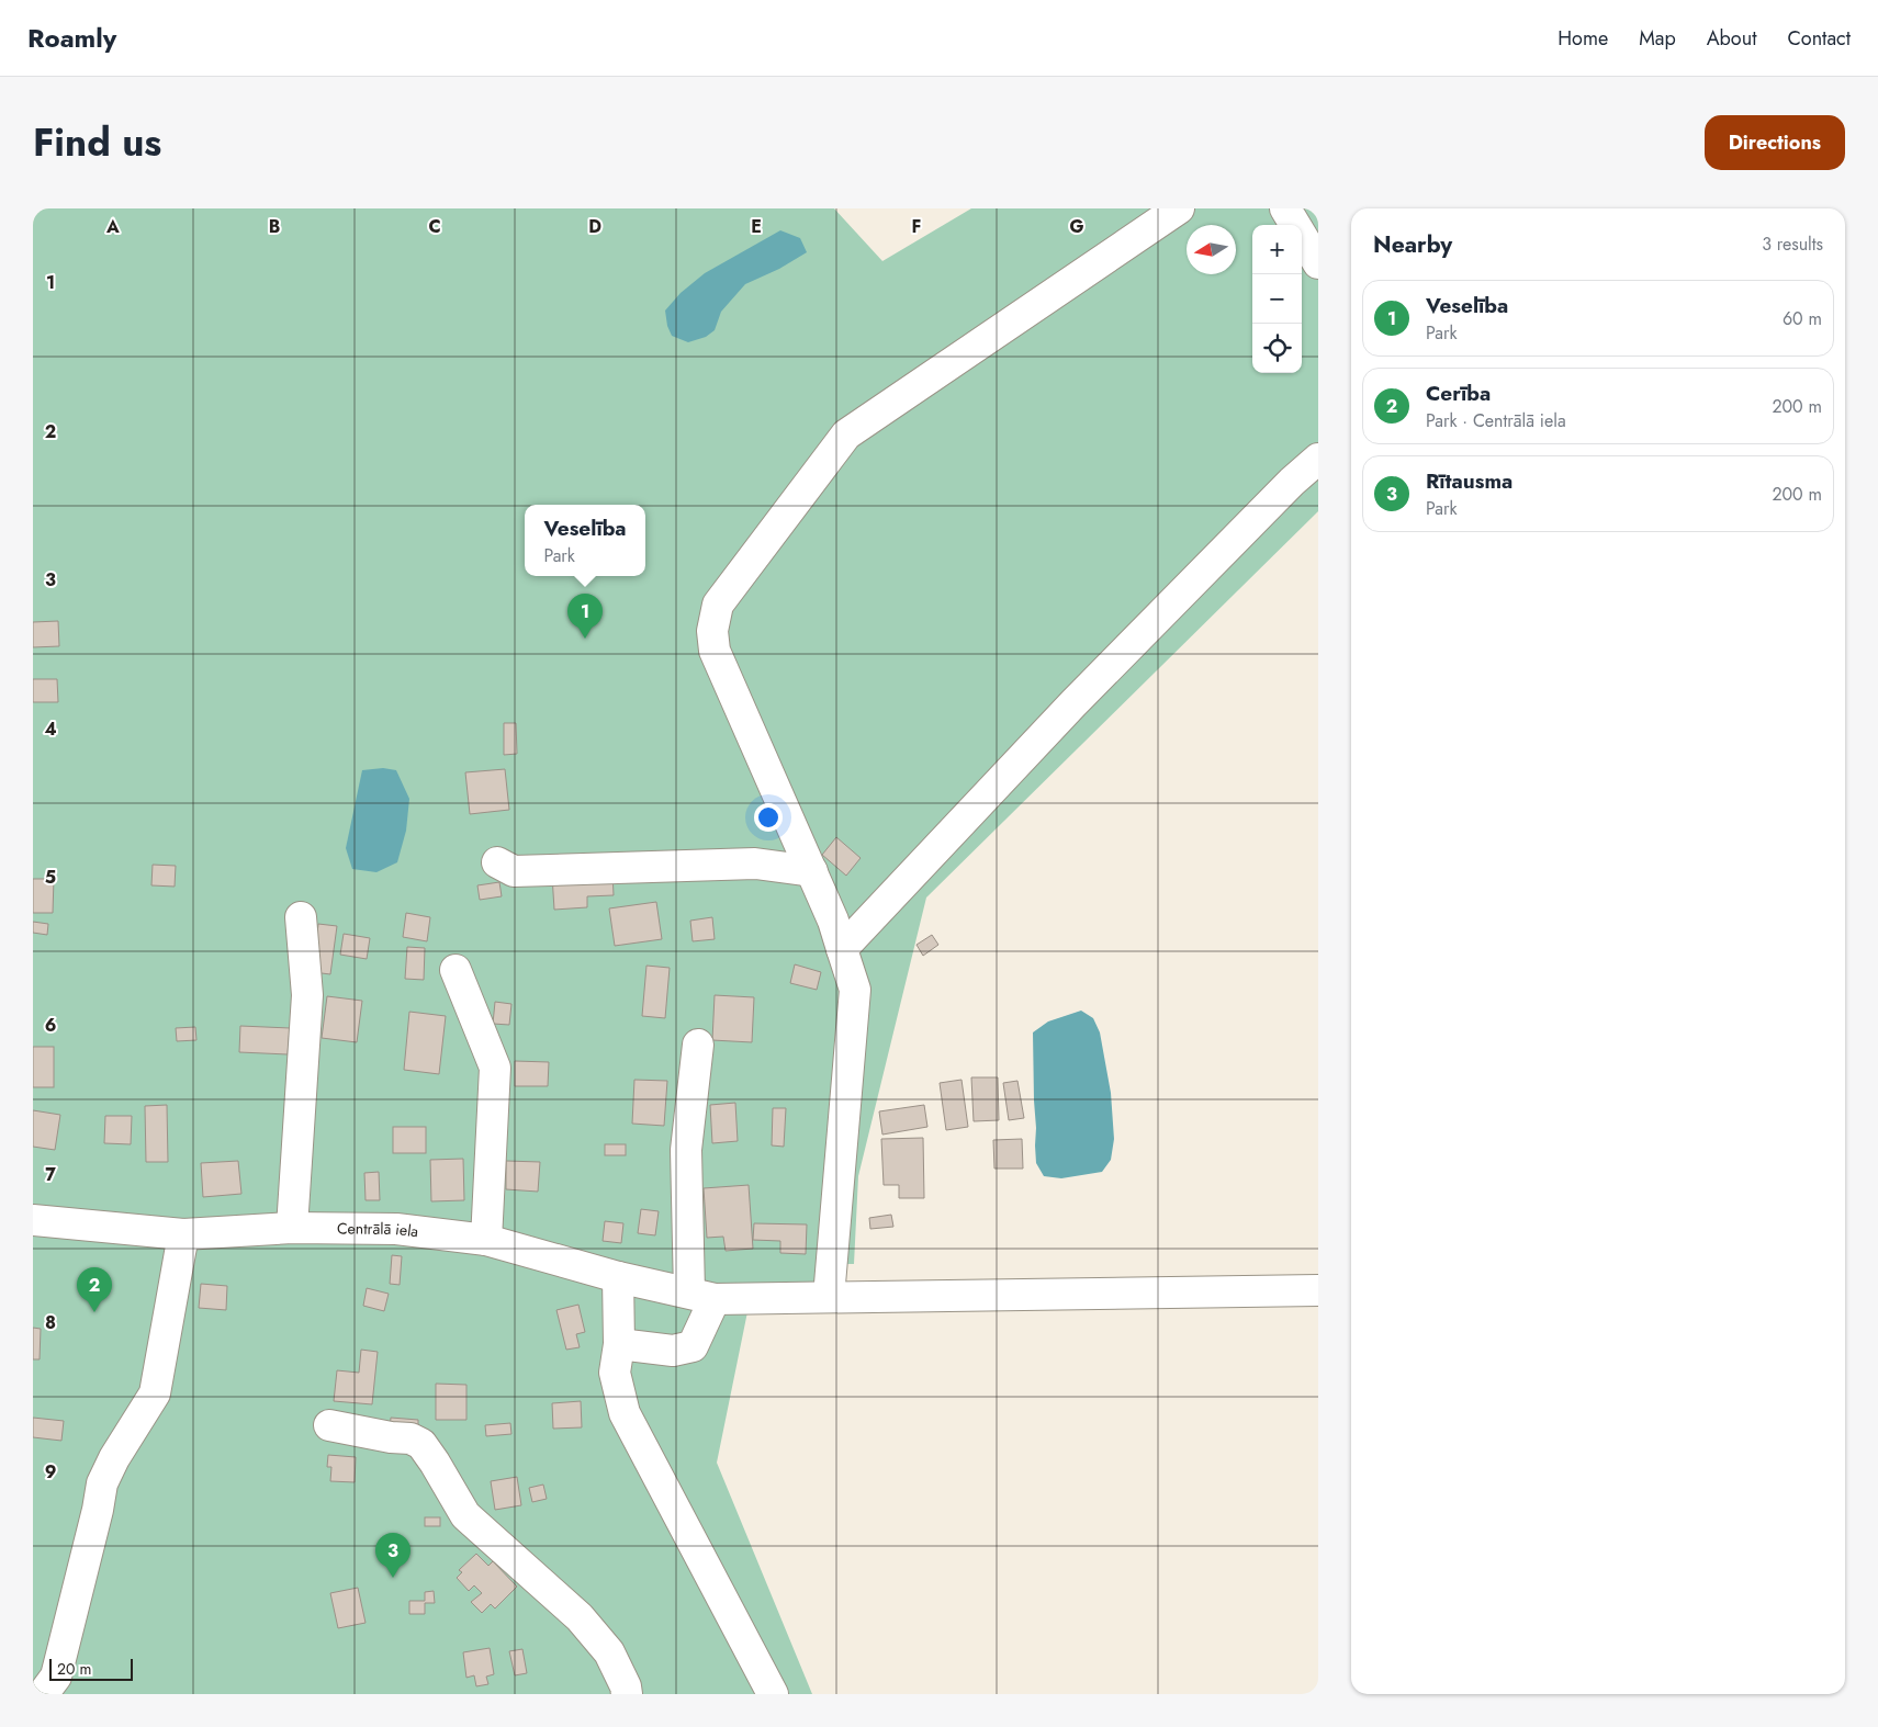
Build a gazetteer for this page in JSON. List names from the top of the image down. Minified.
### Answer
{"streets":{"street":["Centrālā iela"]},"scale_bar":"20 m","north":"left","page":{"header":"Roamly","nav":["Home","Map","About","Contact"],"title":"Find us","buttons":"Directions","heading":["Nearby","3 results"],"map_buttons":["+","−"],"list":[{"mark":"1","name":"Veselība","note":"Park","value":"60 m"},{"mark":"2","name":"Cerība","note":"Park · Centrālā iela","value":"200 m"},{"mark":"3","name":"Rītausma","note":"Park","value":"200 m"}],"popup":["Veselība","Park"],"pins":["1","2","3"],"scale":"20 m"},"grid":{"columns":["A","B","C","D","E","F","G"],"rows":["1","2","3","4","5","6","7","8","9"]}}
